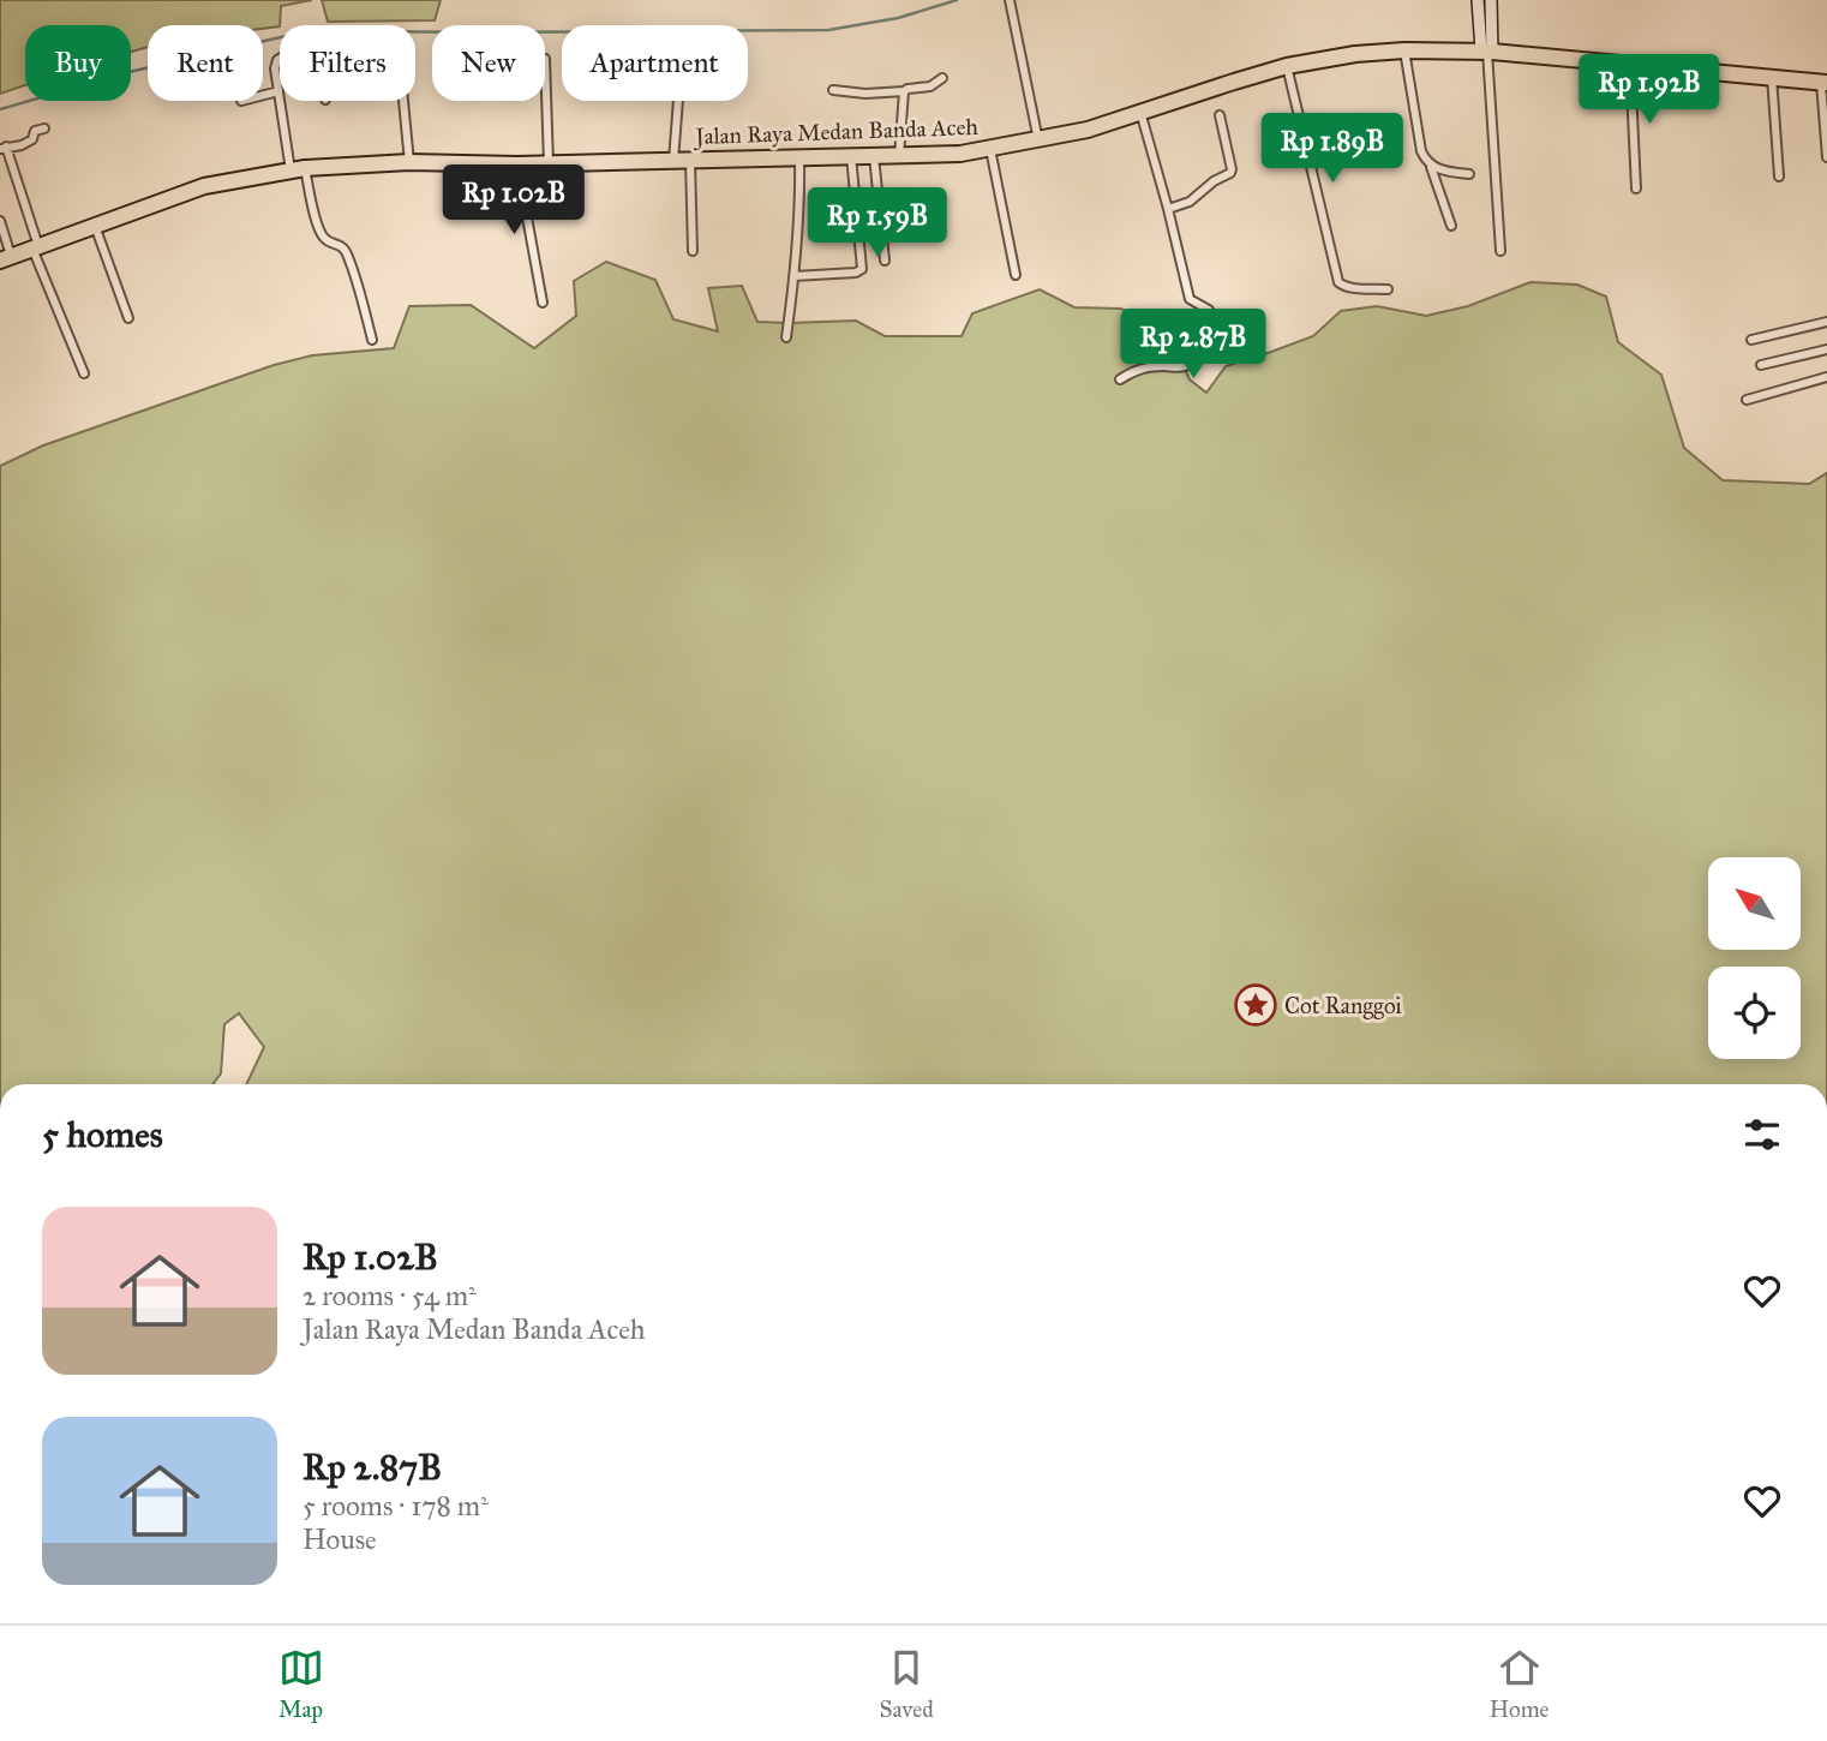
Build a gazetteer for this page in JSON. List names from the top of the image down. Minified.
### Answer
{"streets":{"highway":["Jalan Raya Medan Banda Aceh"]},"places":{"place":["Cot Ranggoi"]},"north":"top left","page":{"chip":["Buy","Rent","Filters","New","Apartment"],"price":["Rp 1.92B","Rp 1.89B","Rp 1.02B","Rp 1.59B","Rp 2.87B"],"heading":"5 homes","list":[{"name":"Rp 1.02B","note":"2 rooms · 54 m² · Jalan Raya Medan Banda Aceh"},{"name":"Rp 2.87B","note":"5 rooms · 178 m² · House"}],"tabs":["Map","Saved","Home"]}}
